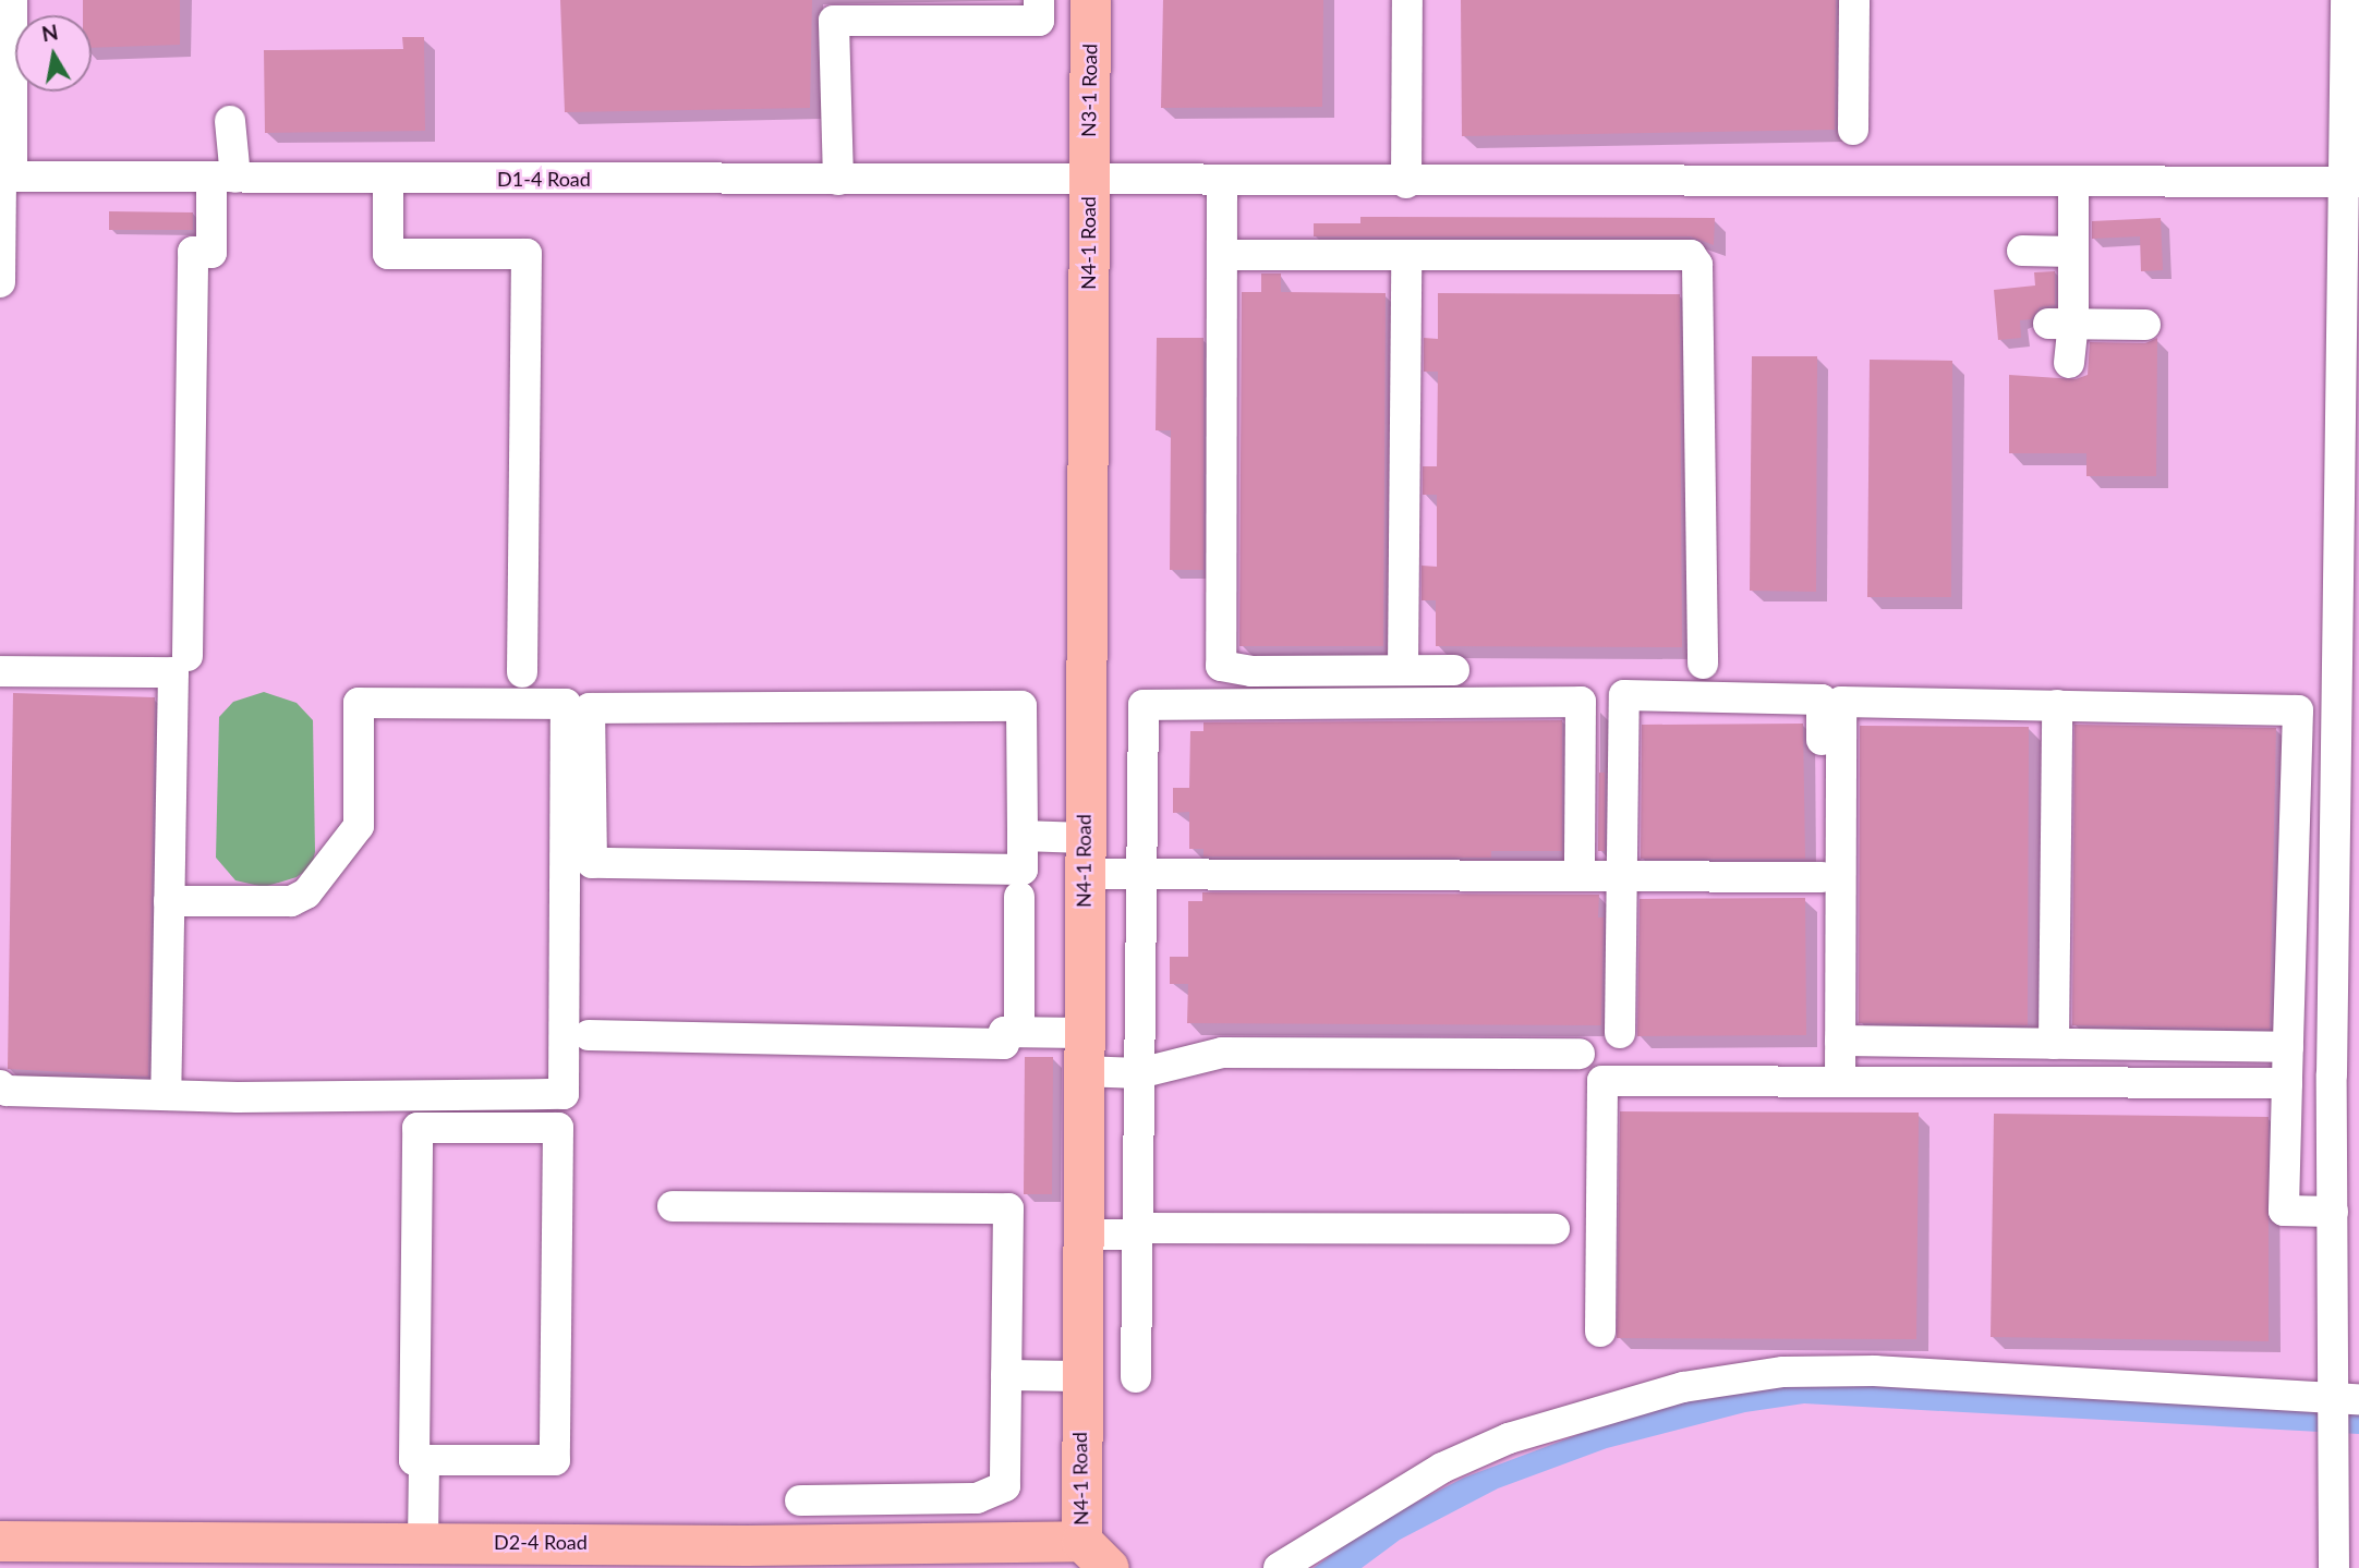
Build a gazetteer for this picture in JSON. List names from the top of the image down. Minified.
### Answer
{"streets":{"main road":["N3-1 Road","N4-1 Road","D2-4 Road"],"street":["D1-4 Road"]},"crossings":[["N3-1 Road","D1-4 Road"],["N3-1 Road","N4-1 Road"],["D1-4 Road","N4-1 Road"],["N4-1 Road","D2-4 Road"]],"north":"top"}
